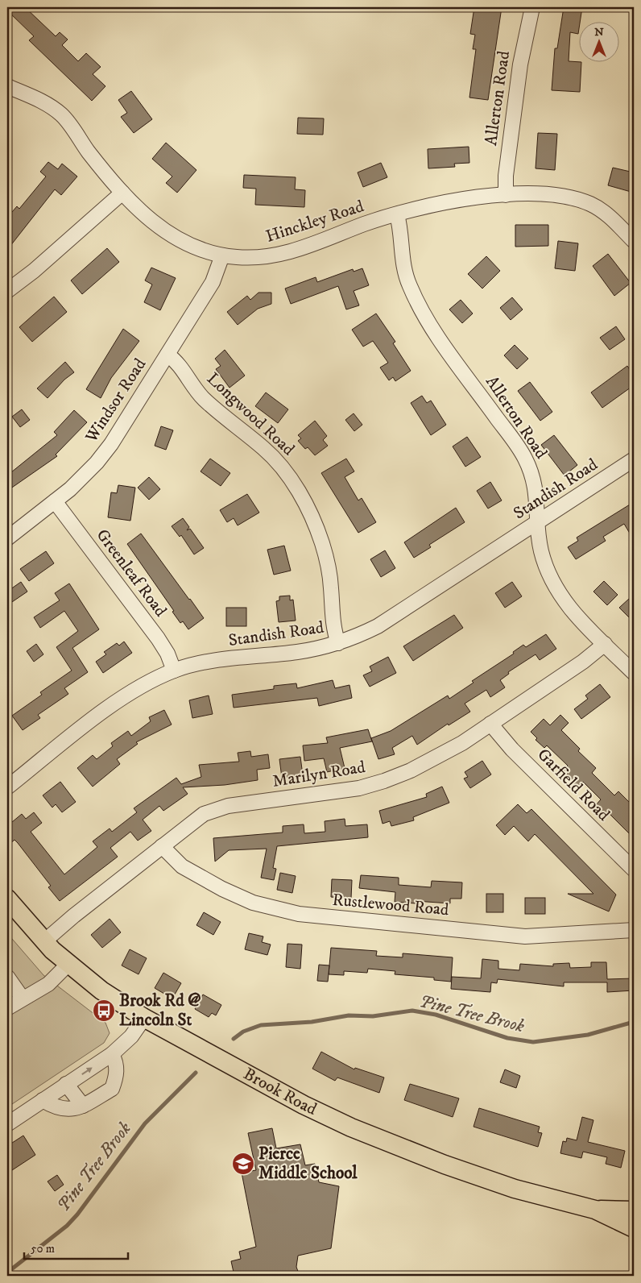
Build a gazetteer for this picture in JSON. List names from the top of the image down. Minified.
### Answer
{"streets":{"main road":["Brook Road"],"street":["Allerton Road","Hinckley Road","Windsor Road","Longwood Road","Standish Road","Greenleaf Road","Marilyn Road","Garfield Road","Rustlewood Road"]},"crossings":[["Allerton Road","Hinckley Road"],["Allerton Road","Standish Road"],["Allerton Road","Marilyn Road"],["Hinckley Road","Windsor Road"],["Windsor Road","Longwood Road"],["Windsor Road","Greenleaf Road"],["Longwood Road","Standish Road"],["Standish Road","Greenleaf Road"],["Marilyn Road","Garfield Road"],["Marilyn Road","Rustlewood Road"],["Marilyn Road","Brook Road"]],"water":["Pine Tree Brook"],"places":{"bus stop":["Brook Rd @ Lincoln St"],"school or university":["Pierce Middle School"]},"scale_bar":"50 m","north":"top"}
